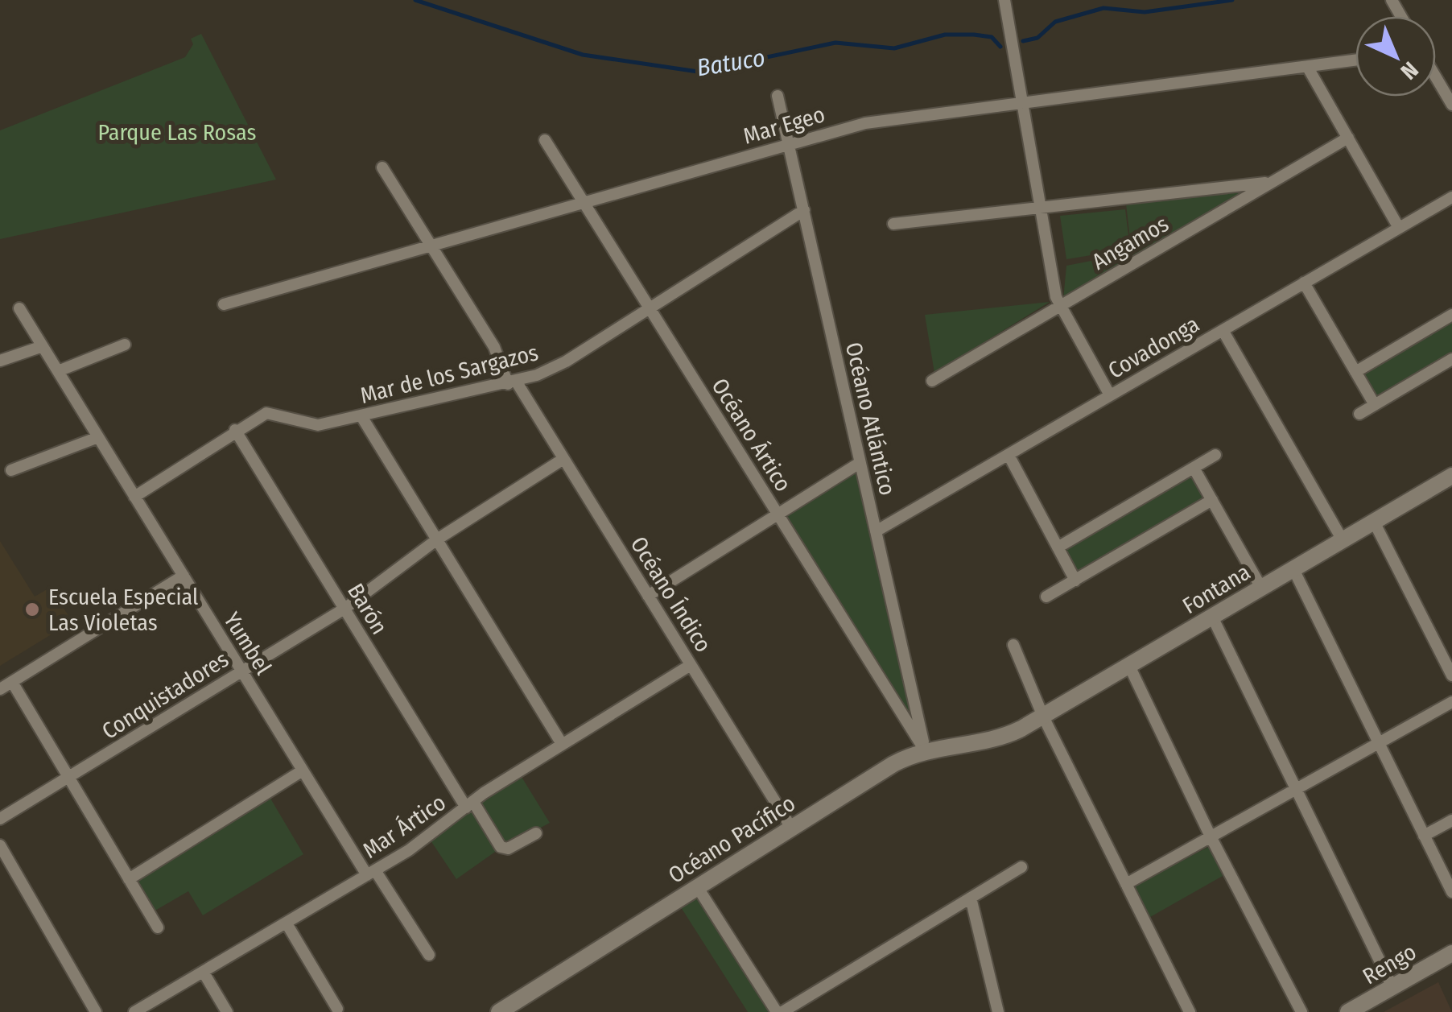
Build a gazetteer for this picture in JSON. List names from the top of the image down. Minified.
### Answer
{"streets":{"street":["Mar Egeo","Angamos","Covadonga","Mar de los Sargazos","Océano Atlántico","Océano Ártico","Fontana","Océano Índico","Barón","Yumbel","Conquistadores","Mar Ártico","Océano Pacífico","Rengo"]},"crossings":[["Mar Egeo","Océano Atlántico"],["Mar Egeo","Océano Ártico"],["Mar Egeo","Océano Índico"],["Covadonga","Océano Atlántico"],["Mar de los Sargazos","Océano Atlántico"],["Mar de los Sargazos","Océano Ártico"],["Mar de los Sargazos","Océano Índico"],["Mar de los Sargazos","Barón"],["Mar de los Sargazos","Yumbel"],["Océano Atlántico","Océano Ártico"],["Océano Atlántico","Océano Pacífico"],["Océano Ártico","Océano Pacífico"],["Fontana","Océano Pacífico"],["Océano Índico","Conquistadores"],["Océano Índico","Mar Ártico"],["Océano Índico","Océano Pacífico"],["Barón","Conquistadores"],["Barón","Mar Ártico"],["Yumbel","Conquistadores"],["Yumbel","Mar Ártico"]],"water":["Batuco"],"parks":["Parque Las Rosas"],"places":["Escuela Especial Las Violetas"],"north":"bottom right"}
